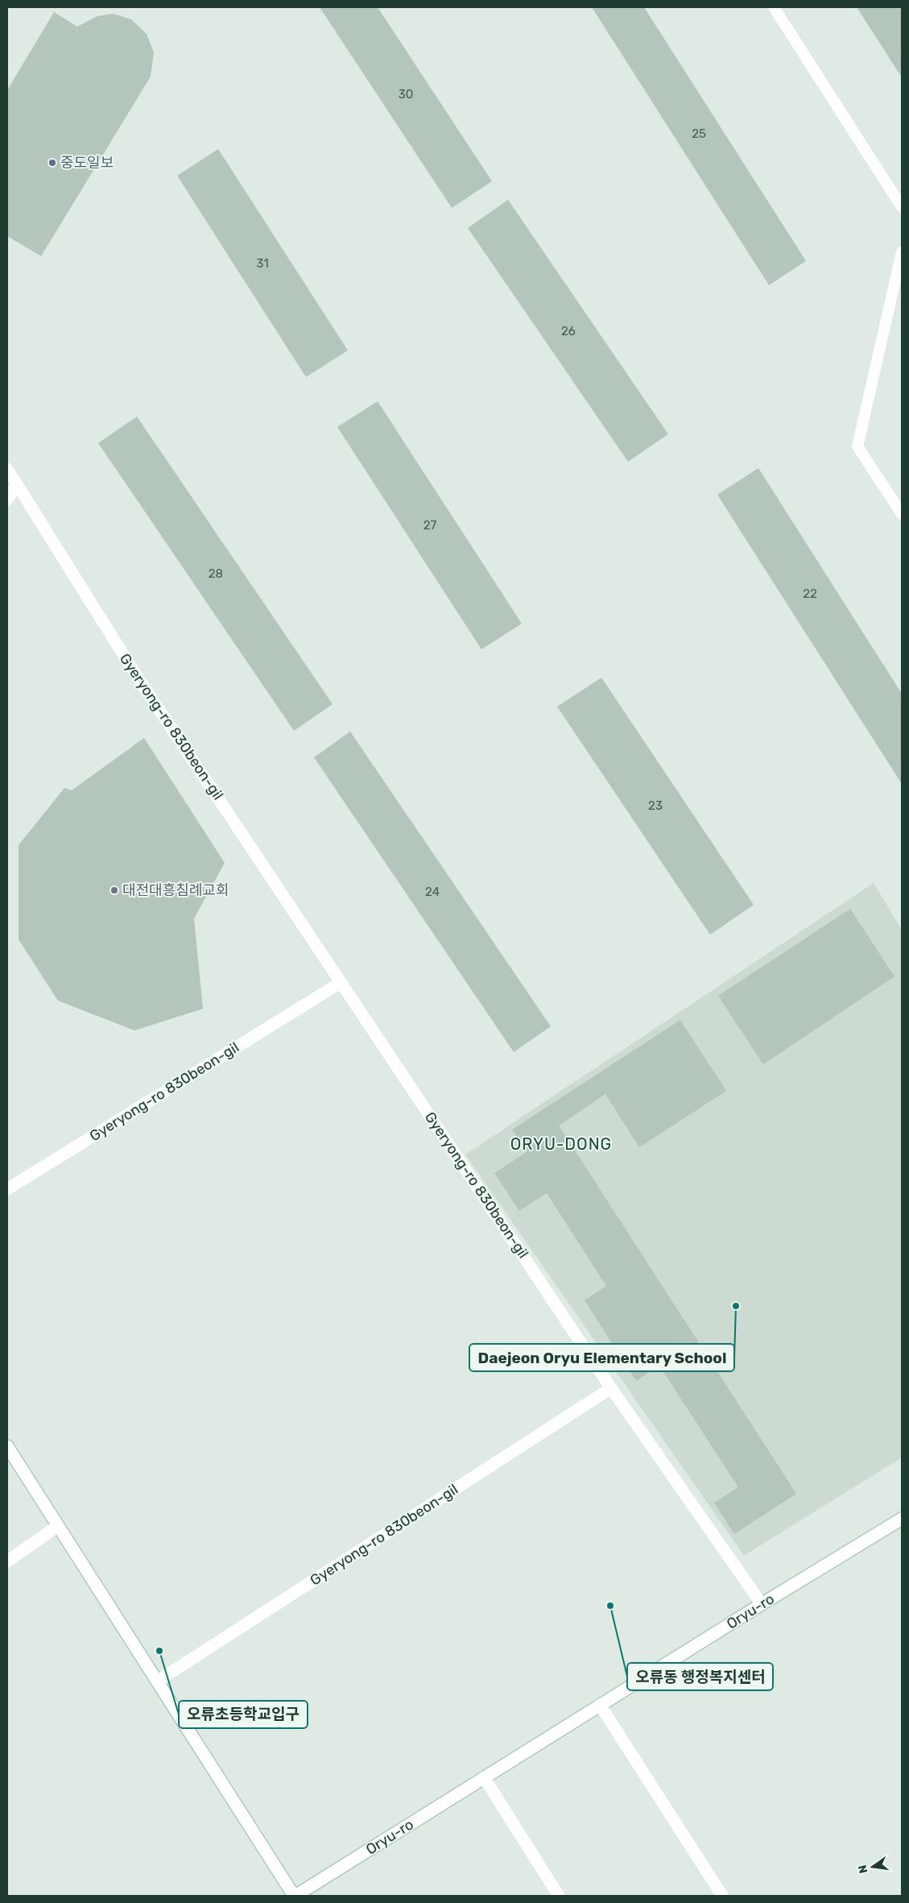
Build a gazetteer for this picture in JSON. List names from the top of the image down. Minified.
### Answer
{"streets":{"street":["Gyeryong-ro 830beon-gil","Oryu-ro"]},"crossings":[["Gyeryong-ro 830beon-gil","Oryu-ro"]],"districts":["ORYU-DONG"],"places":["중도일보","대전대흥침례교회","Daejeon Oryu Elementary School","오류동 행정복지센터","오류초등학교입구"],"house_numbers":["30","25","31","26","27","28","22","23","24"],"north":"left"}
